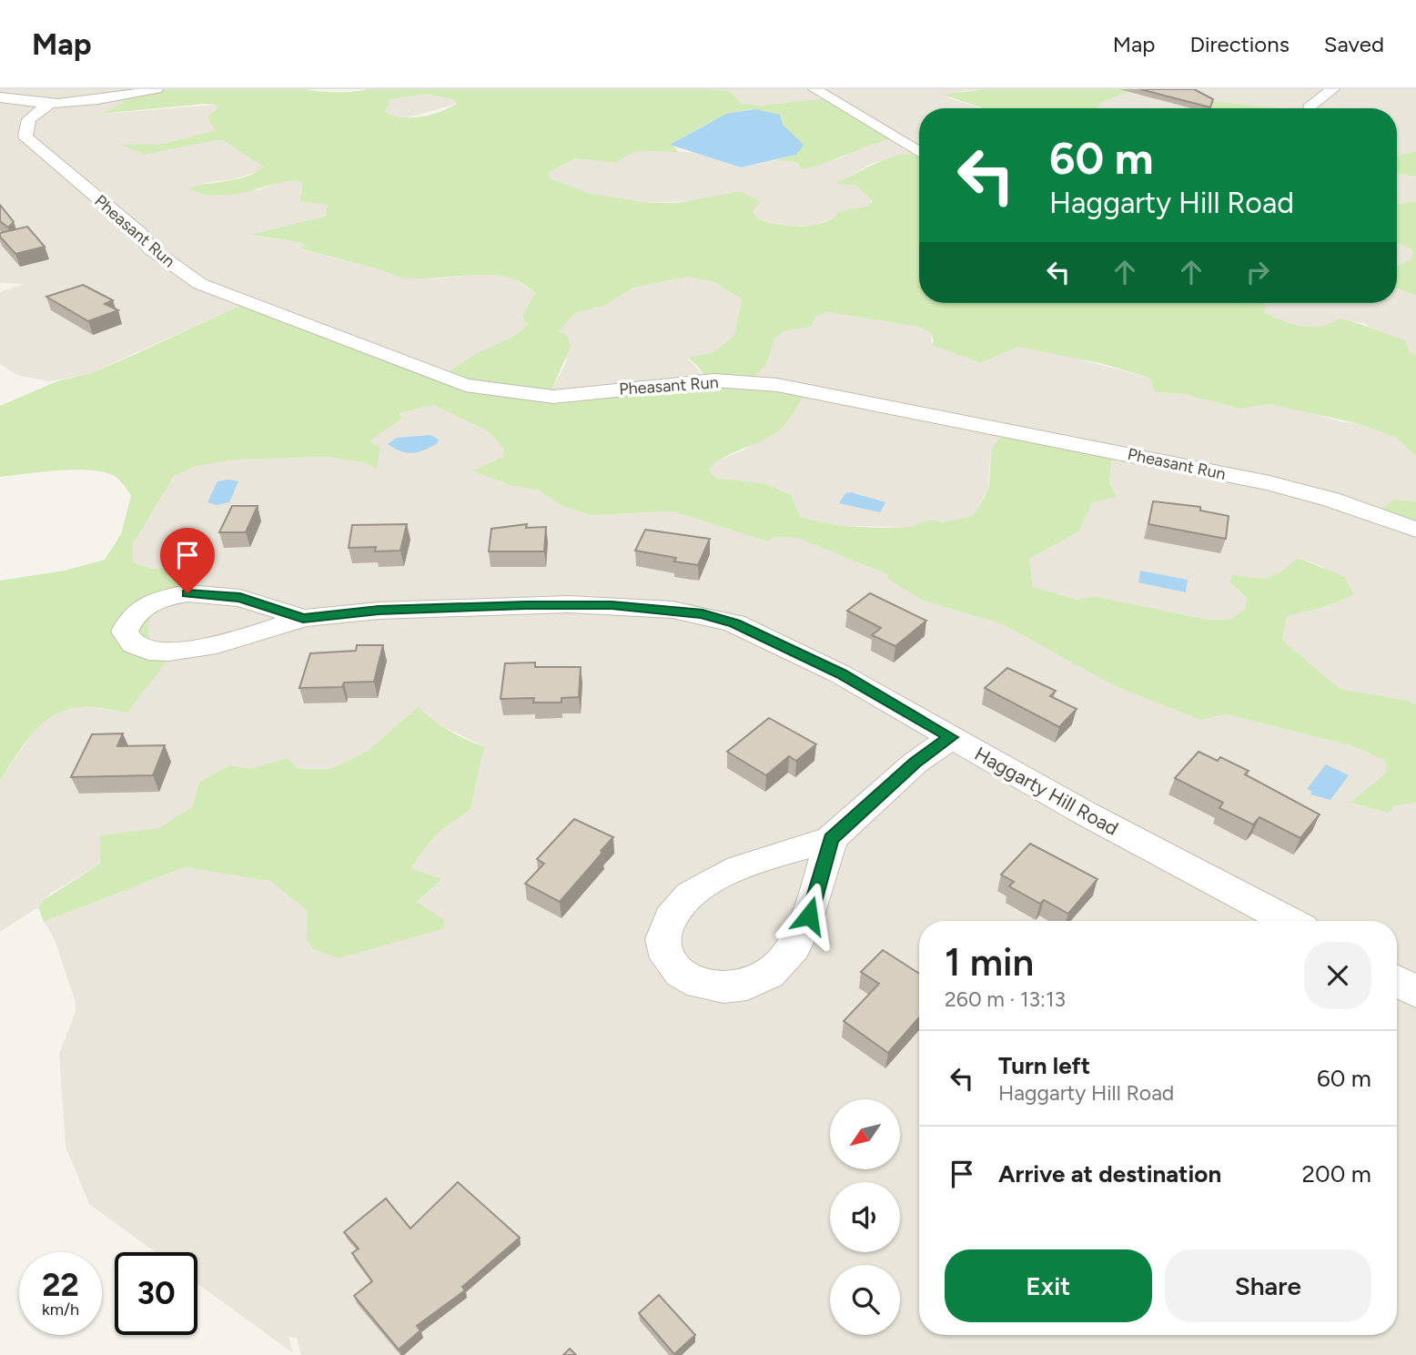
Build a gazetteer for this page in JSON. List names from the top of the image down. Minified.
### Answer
{"streets":{"street":["Pheasant Run","Haggarty Hill Road"]},"north":"bottom left","page":{"header":"Map","nav":["Map","Directions","Saved"],"turn":["60 m","Haggarty Hill Road"],"heading":["1 min","260 m · 13:13"],"list":[{"name":"Turn left","note":"Haggarty Hill Road","value":"60 m"},{"name":"Arrive at destination","value":"200 m"}],"buttons":["Exit","Share"],"speed":"22 km/h","limit":"30"}}
